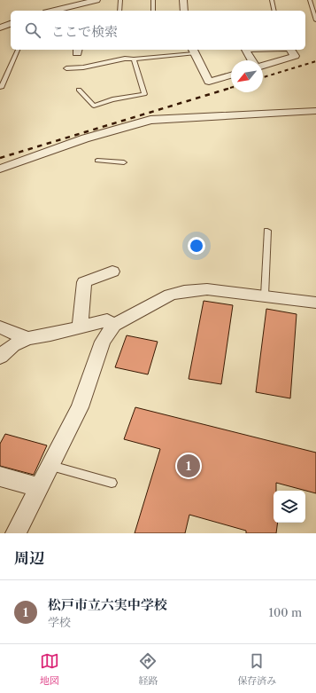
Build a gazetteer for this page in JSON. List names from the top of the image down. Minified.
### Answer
{"north":"bottom left","page":{"search":"ここで検索","pins":"1","heading":"周辺","list":[{"mark":"1","name":"松戸市立六実中学校","note":"学校","value":"100 m"}],"nav":["地図","経路","保存済み"]}}
